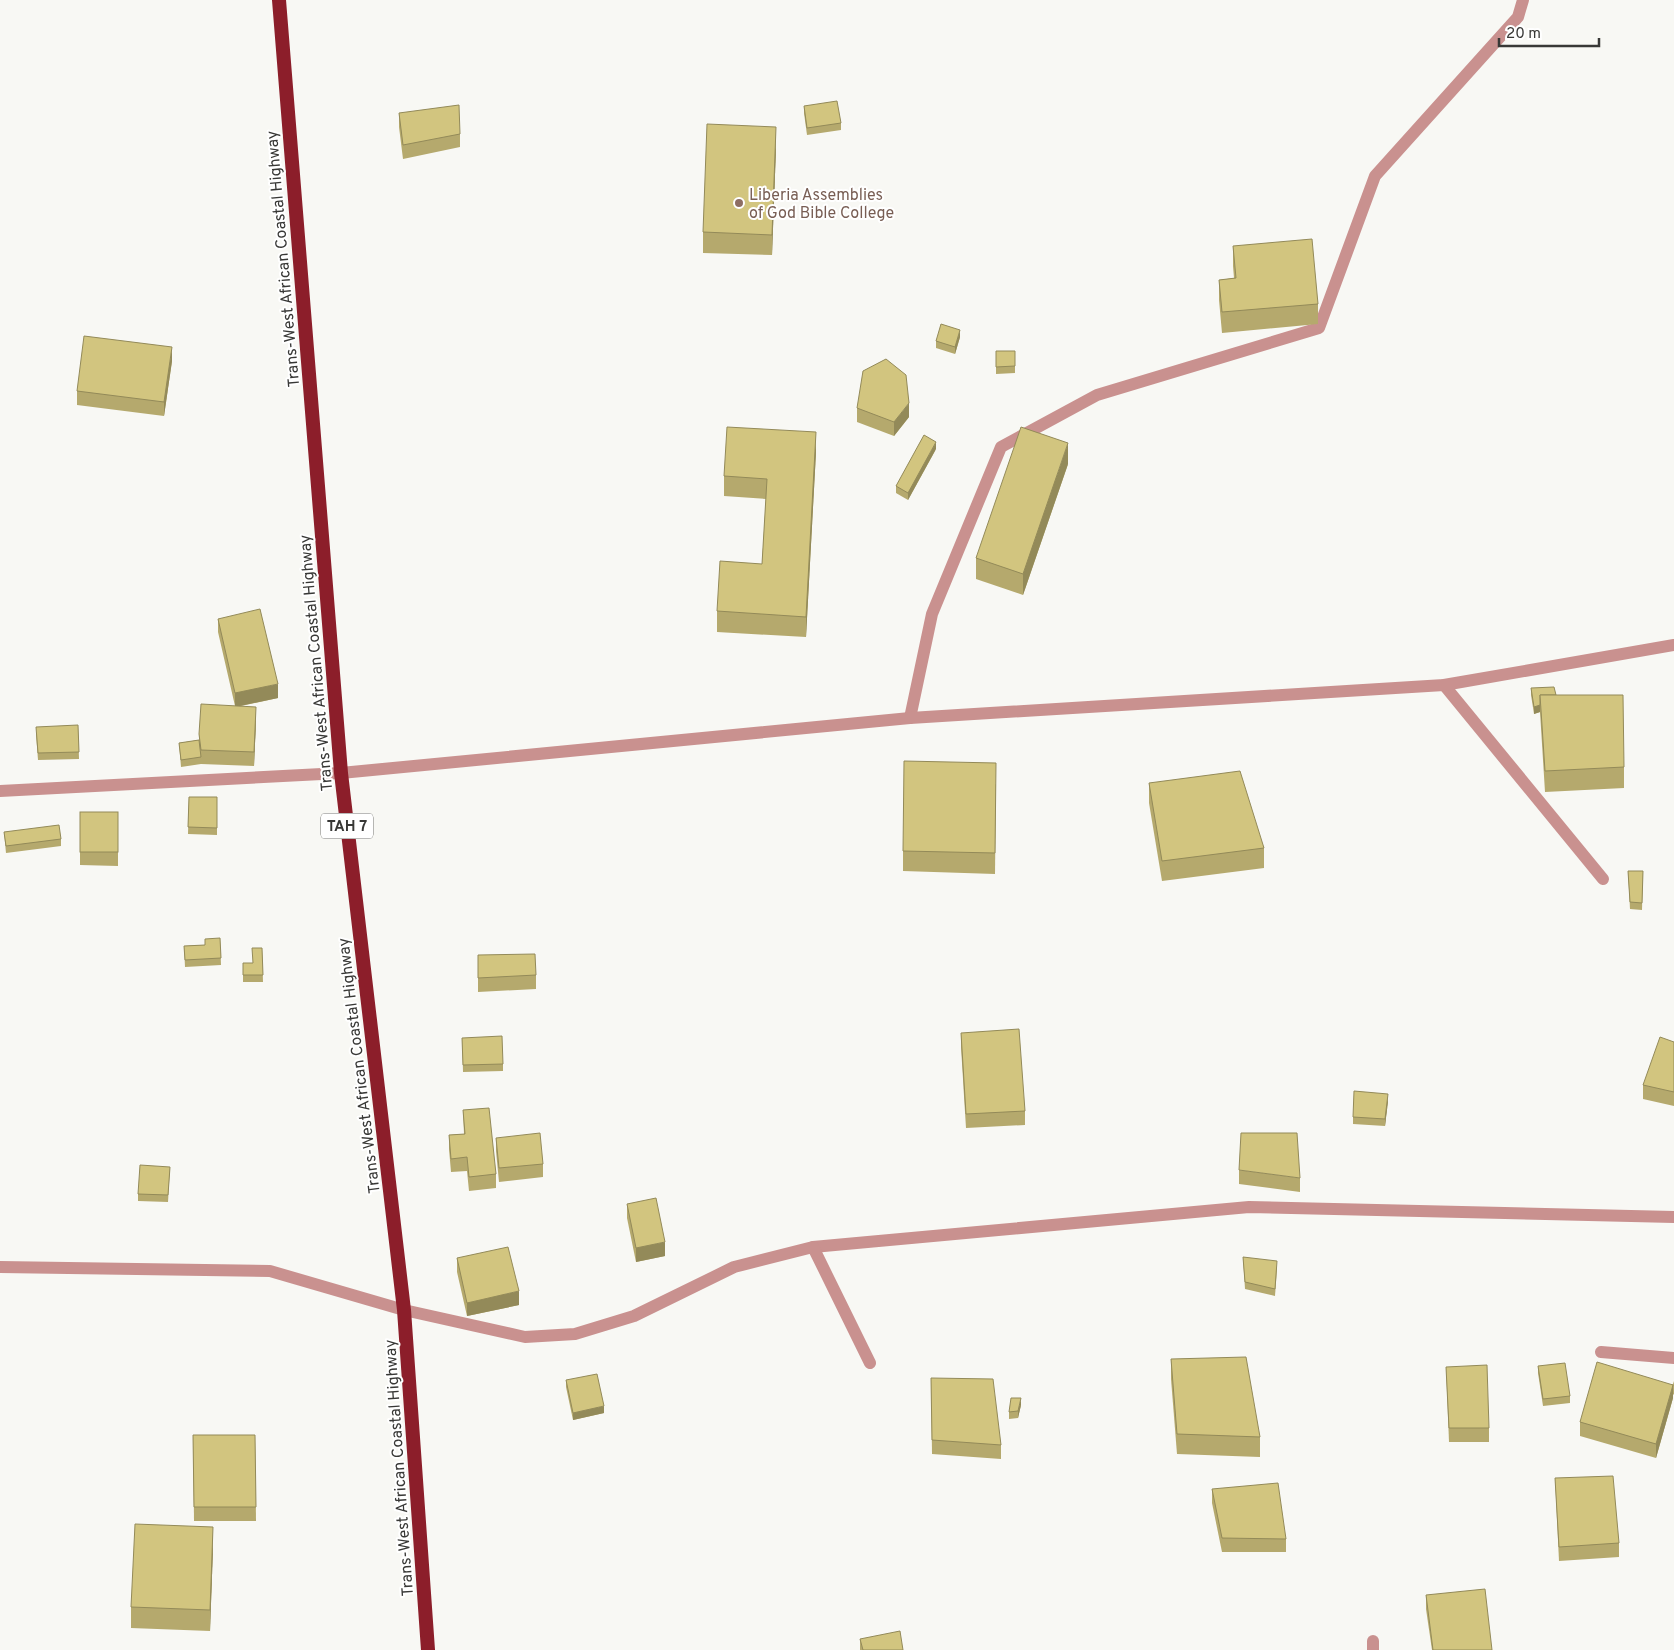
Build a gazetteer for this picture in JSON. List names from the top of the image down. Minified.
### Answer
{"streets":{"highway":["Trans-West African Coastal Highway","TAH 7"]},"places":["Liberia Assemblies of God Bible College"],"scale_bar":"20 m"}
